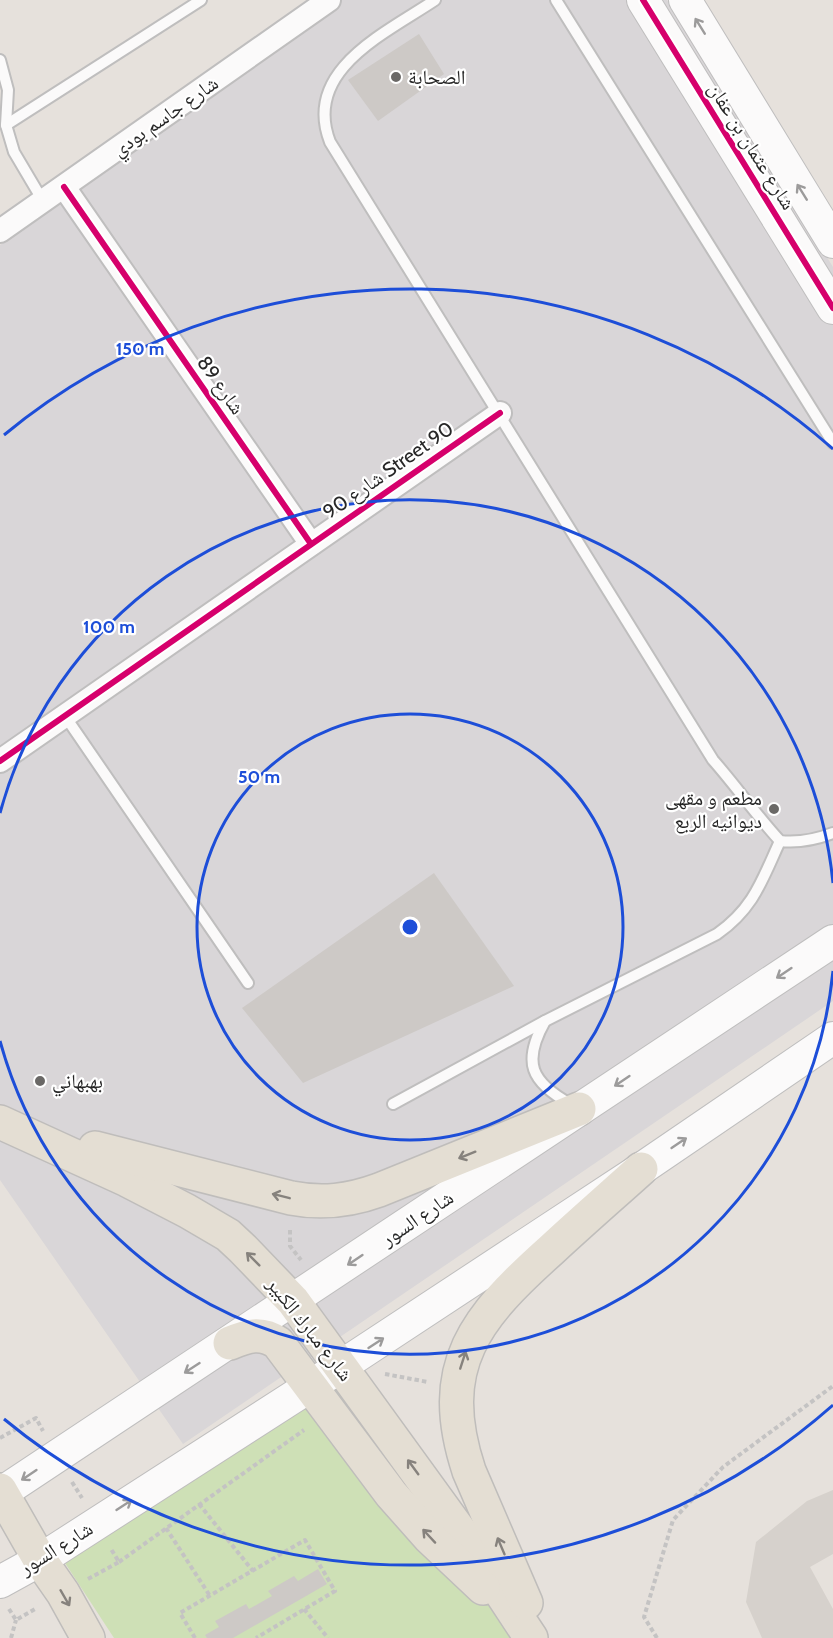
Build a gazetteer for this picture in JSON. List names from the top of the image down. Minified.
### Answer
{"streets":{"main road":["شارع عثمان بن عفان","شارع السور","شارع مبارك الكبير"],"street":["شارع جاسم بودي","شارع 89","شارع 90 Street 90"]},"crossings":[["شارع جاسم بودي","شارع 89"],["شارع 89","شارع 90 Street 90"],["شارع السور","شارع مبارك الكبير"]],"places":["الصحابة","مطعم و مقهى ديوانيه الربع","بهبهاني"],"rings":["150 m","100 m","50 m"]}
